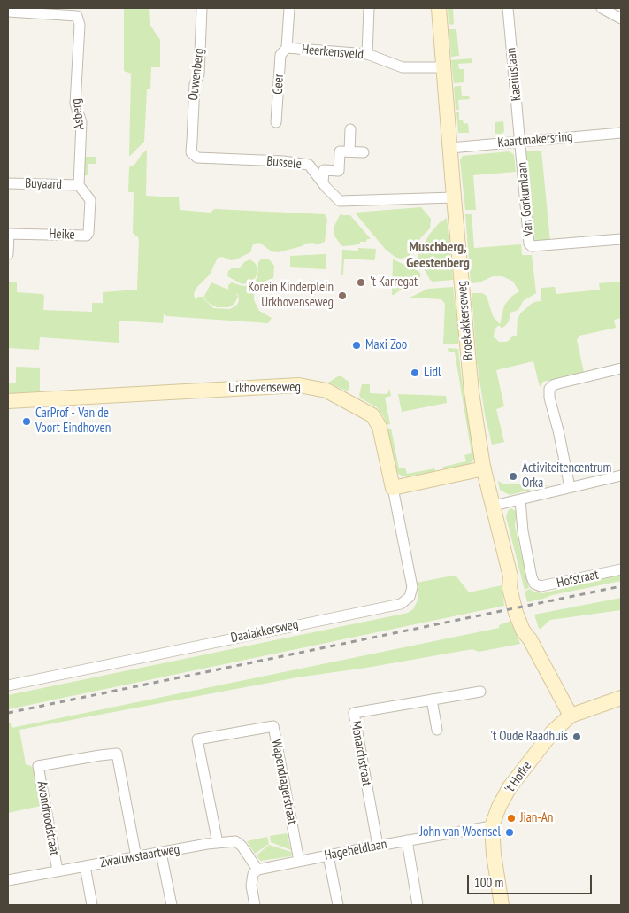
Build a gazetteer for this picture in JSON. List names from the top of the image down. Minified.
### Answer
{"streets":{"street":["Heerkensveld","Ouwenberg","Kaeriuslaan","Geer","Asberg","Kaartmakersring","Bussele","Buyaard","Van Gorkumlaan","Heike","Broekakkerseweg","Urkhovenseweg","Hofstraat","Daalakkersweg","Monarchstraat","'t Hofke","Wapendragerstraat","Avondroodstraat","Hageheldlaan","Zwaluwstaartweg"]},"crossings":[["Heerkensveld","Geer"],["Heerkensveld","Broekakkerseweg"],["Ouwenberg","Bussele"],["Kaeriuslaan","Kaartmakersring"],["Kaeriuslaan","Van Gorkumlaan"],["Asberg","Buyaard"],["Asberg","Heike"],["Kaartmakersring","Van Gorkumlaan"],["Kaartmakersring","Broekakkerseweg"],["Bussele","Broekakkerseweg"],["Buyaard","Heike"],["Broekakkerseweg","'t Hofke"],["Urkhovenseweg","Daalakkersweg"],["Monarchstraat","Hageheldlaan"],["'t Hofke","Hageheldlaan"],["Wapendragerstraat","Hageheldlaan"],["Wapendragerstraat","Zwaluwstaartweg"],["Avondroodstraat","Zwaluwstaartweg"],["Hageheldlaan","Zwaluwstaartweg"]],"districts":["Muschberg, Geestenberg"],"places":["'t Karregat","Korein Kinderplein Urkhovenseweg","Maxi Zoo","Lidl","CarProf - Van de Voort Eindhoven","Activiteitencentrum Orka","'t Oude Raadhuis","Jian-An","John van Woensel"],"scale_bar":"100 m"}
